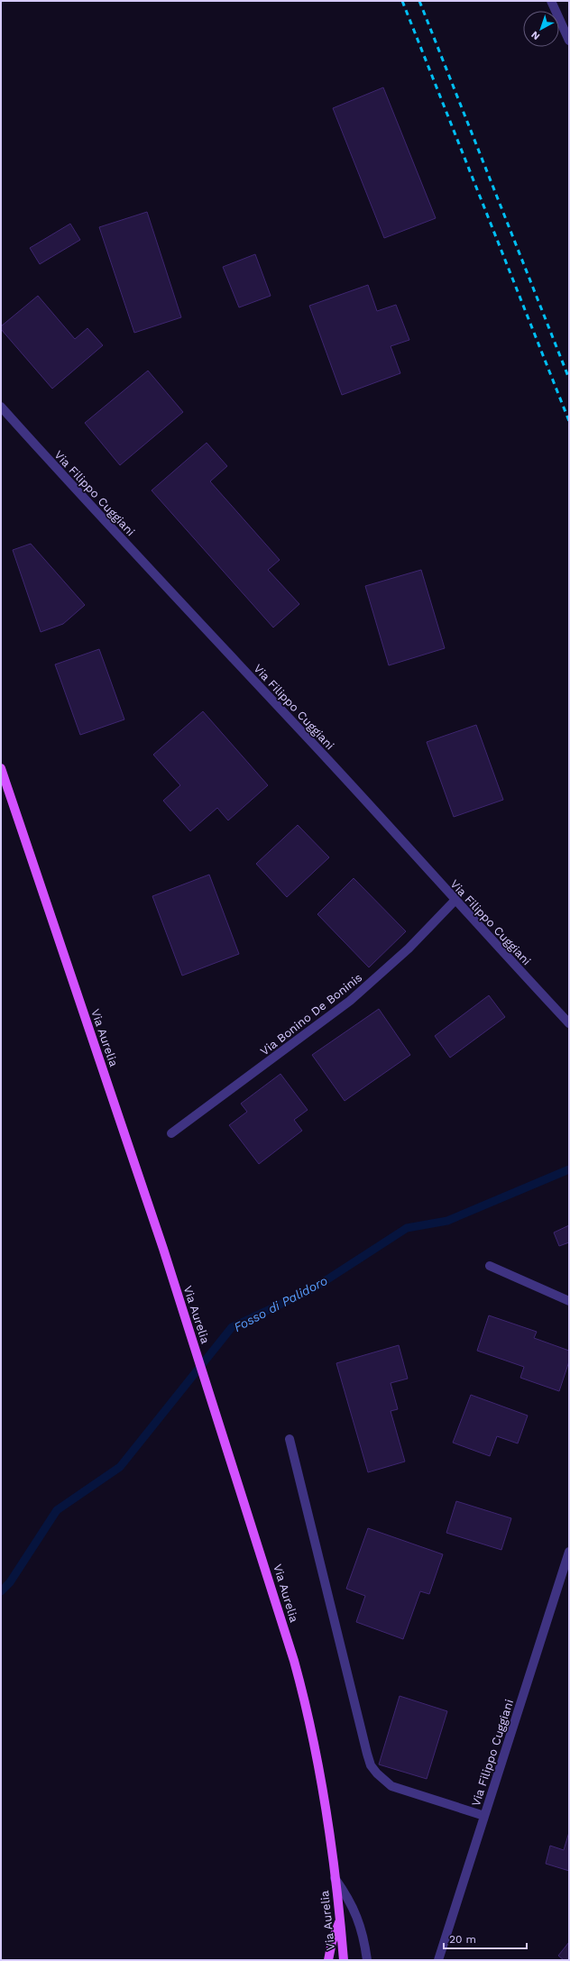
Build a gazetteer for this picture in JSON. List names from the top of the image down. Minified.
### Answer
{"streets":{"main road":["Via Aurelia"],"street":["Via Filippo Cuggiani","Via Bonino De Boninis"]},"crossings":[["Via Filippo Cuggiani","Via Bonino De Boninis"]],"water":["Fosso di Palidoro"],"scale_bar":"20 m","north":"bottom left"}
